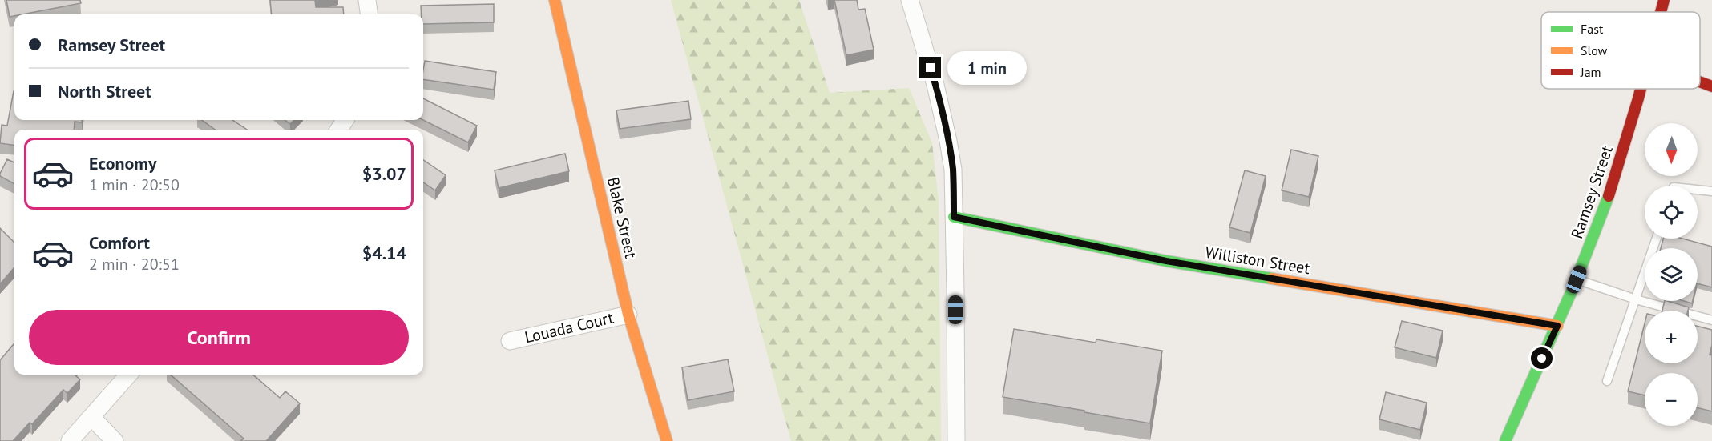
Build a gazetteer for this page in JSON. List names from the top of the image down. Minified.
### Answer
{"streets":{"street":["Ramsey Street","Blake Street","Williston Street","Louada Court"]},"crossings":[["Ramsey Street","Williston Street"],["Blake Street","Louada Court"]],"legend":["Fast","Slow","Jam"],"north":"bottom","page":{"banner":["Ramsey Street","North Street"],"bubble":"1 min","map_buttons":["+","−"],"list":[{"name":"Economy","note":"1 min · 20:50","value":"$3.07"},{"name":"Comfort","note":"2 min · 20:51","value":"$4.14"}],"buttons":"Confirm"}}
